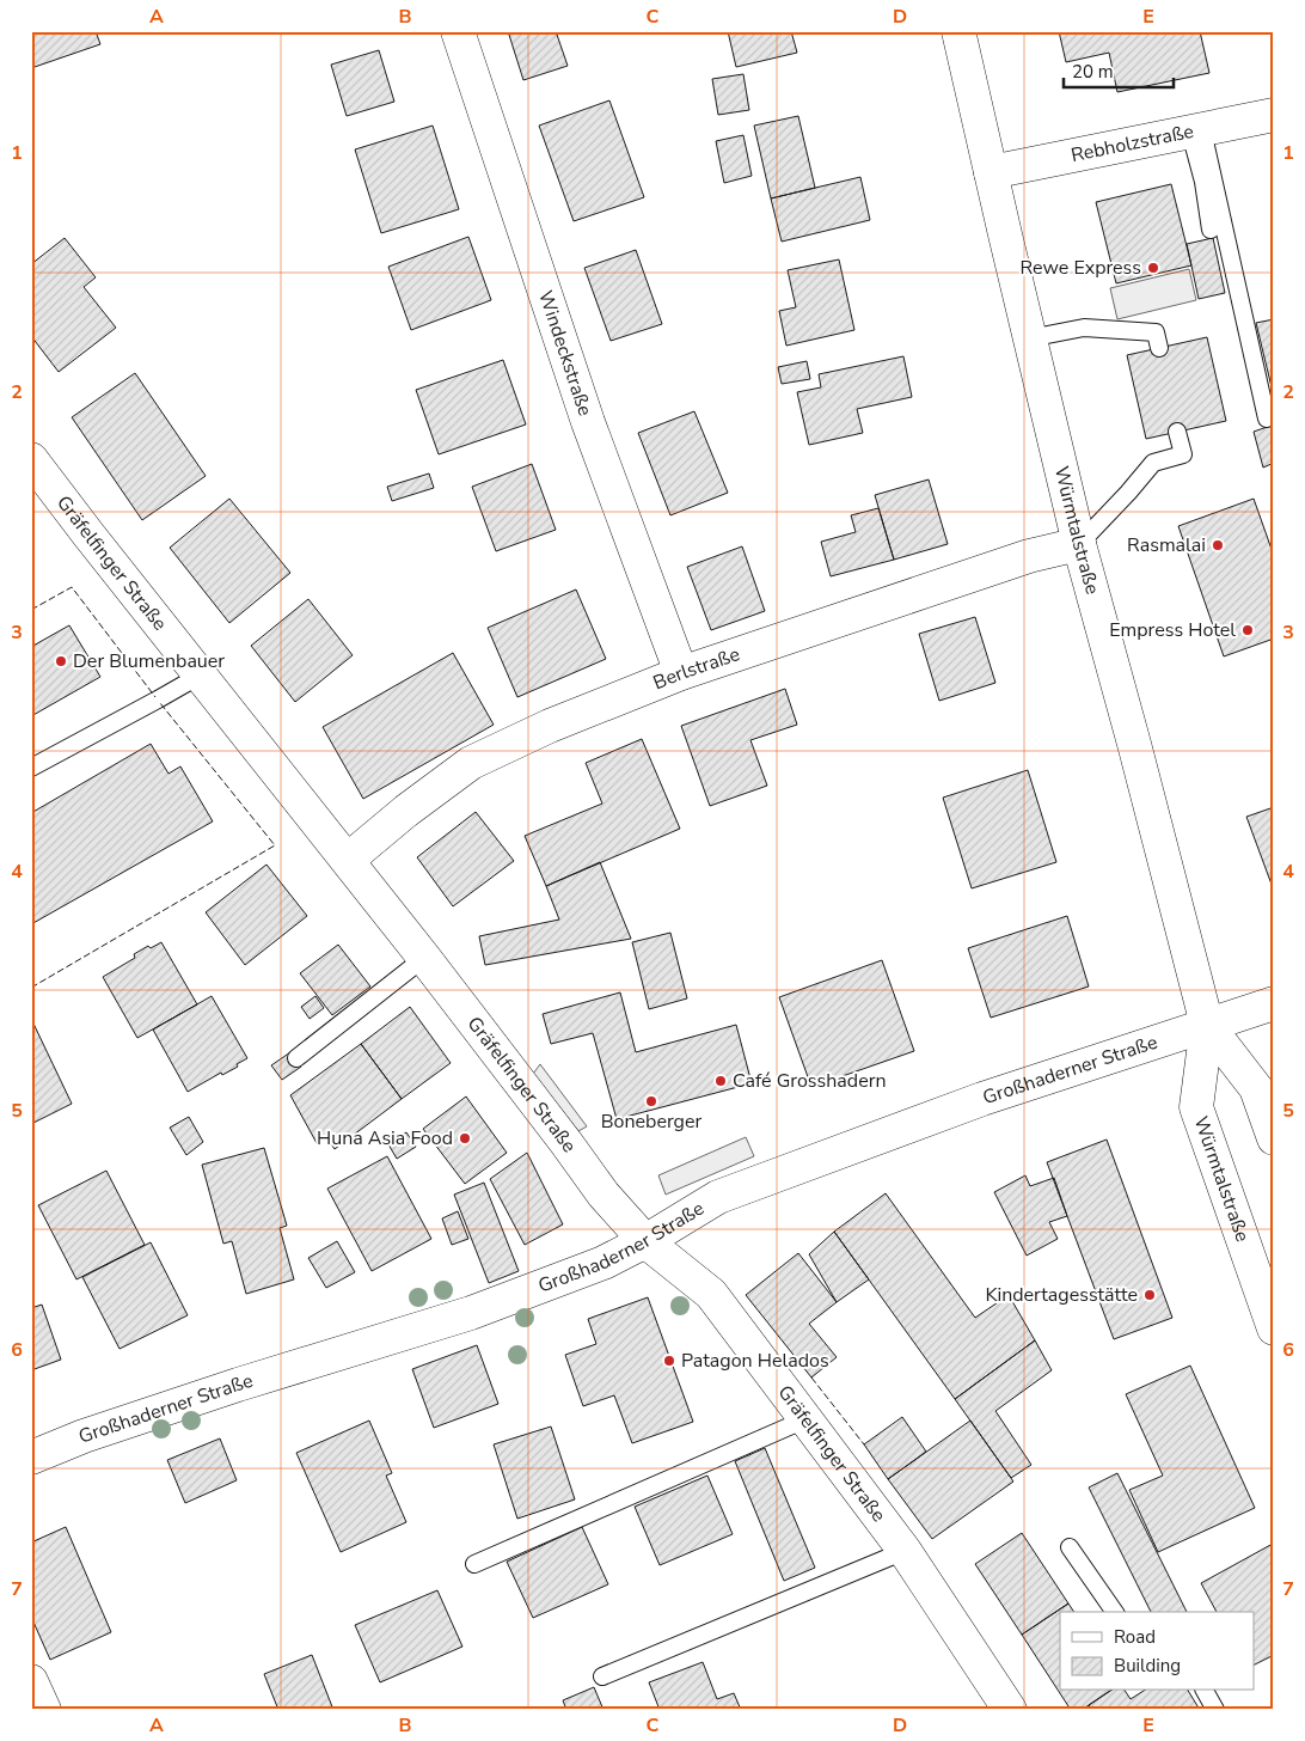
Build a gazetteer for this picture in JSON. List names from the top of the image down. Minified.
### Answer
{"streets":{"street":["Rebholzstraße","Windeckstraße","Würmtalstraße","Gräfelfinger Straße","Berlstraße","Großhaderner Straße"]},"crossings":[["Rebholzstraße","Würmtalstraße"],["Windeckstraße","Berlstraße"],["Würmtalstraße","Berlstraße"],["Würmtalstraße","Großhaderner Straße"],["Gräfelfinger Straße","Berlstraße"],["Gräfelfinger Straße","Großhaderner Straße"]],"places":["Rewe Express","Rasmalai","Empress Hotel","Der Blumenbauer","Café Grosshadern","Boneberger","Huna Asia Food","Kindertagesstätte","Patagon Helados"],"legend":["Road","Building"],"scale_bar":"20 m","grid":{"columns":["A","B","C","D","E"],"rows":["1","2","3","4","5","6","7"]}}
